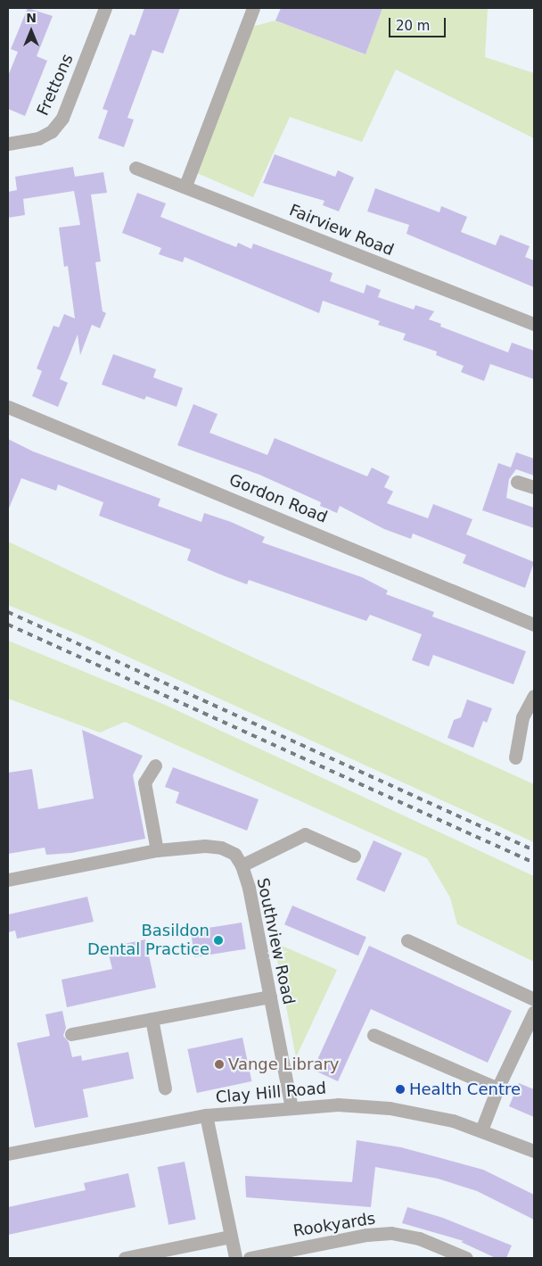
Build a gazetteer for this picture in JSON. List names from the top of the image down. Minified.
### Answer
{"streets":{"street":["Frettons","Fairview Road","Gordon Road","Southview Road","Clay Hill Road","Rookyards"]},"crossings":[["Southview Road","Clay Hill Road"]],"places":["Basildon Dental Practice","Vange Library","Health Centre"],"scale_bar":"20 m","north":"top"}
